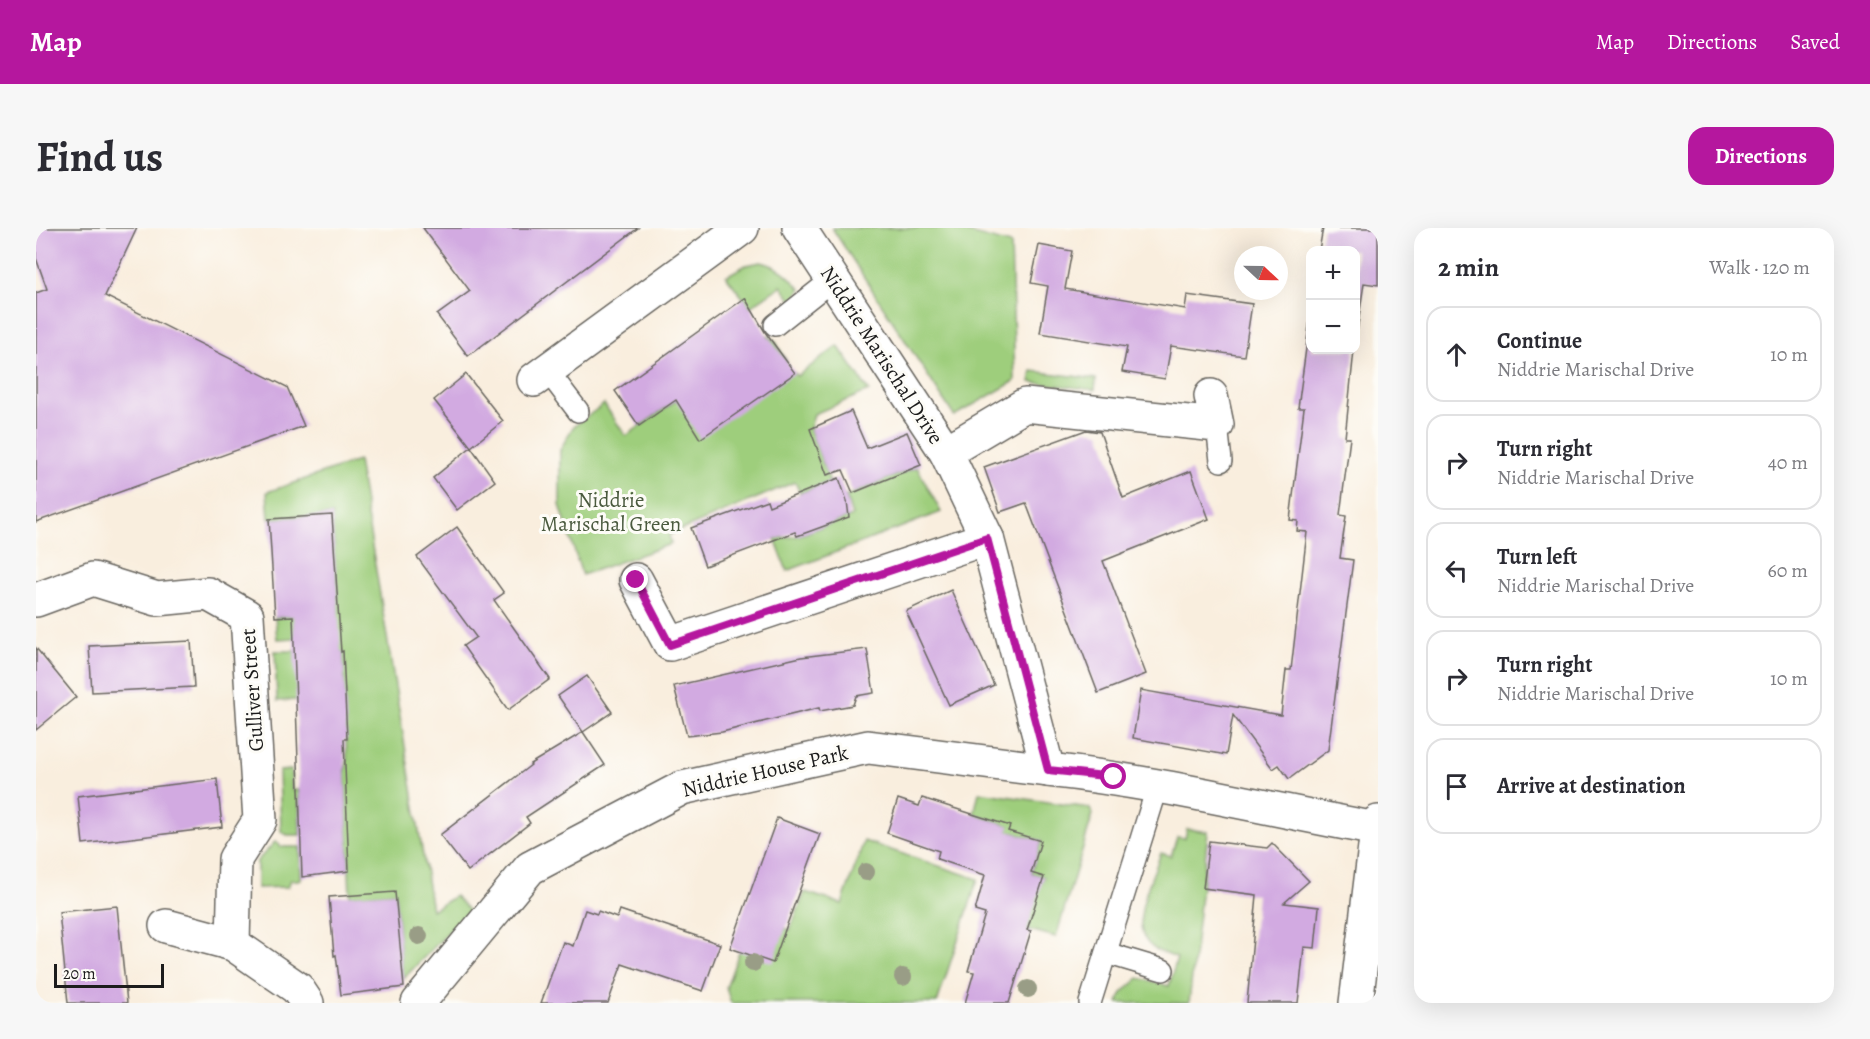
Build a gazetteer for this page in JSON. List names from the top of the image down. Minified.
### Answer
{"streets":{"street":["Niddrie Marischal Drive","Gulliver Street","Niddrie House Park"]},"crossings":[["Niddrie Marischal Drive","Niddrie House Park"]],"parks":["Niddrie Marischal Green"],"scale_bar":"20 m","north":"right","page":{"header":"Map","nav":["Map","Directions","Saved"],"buttons":"Directions","title":"Find us","heading":["2 min","Walk · 120 m"],"map_buttons":["+","−"],"list":[["Continue","Niddrie Marischal Drive","10 m"],["Turn right","Niddrie Marischal Drive","40 m"],["Turn left","Niddrie Marischal Drive","60 m"],["Turn right","Niddrie Marischal Drive","10 m"],"Arrive at destination"],"scale":"20 m"}}
